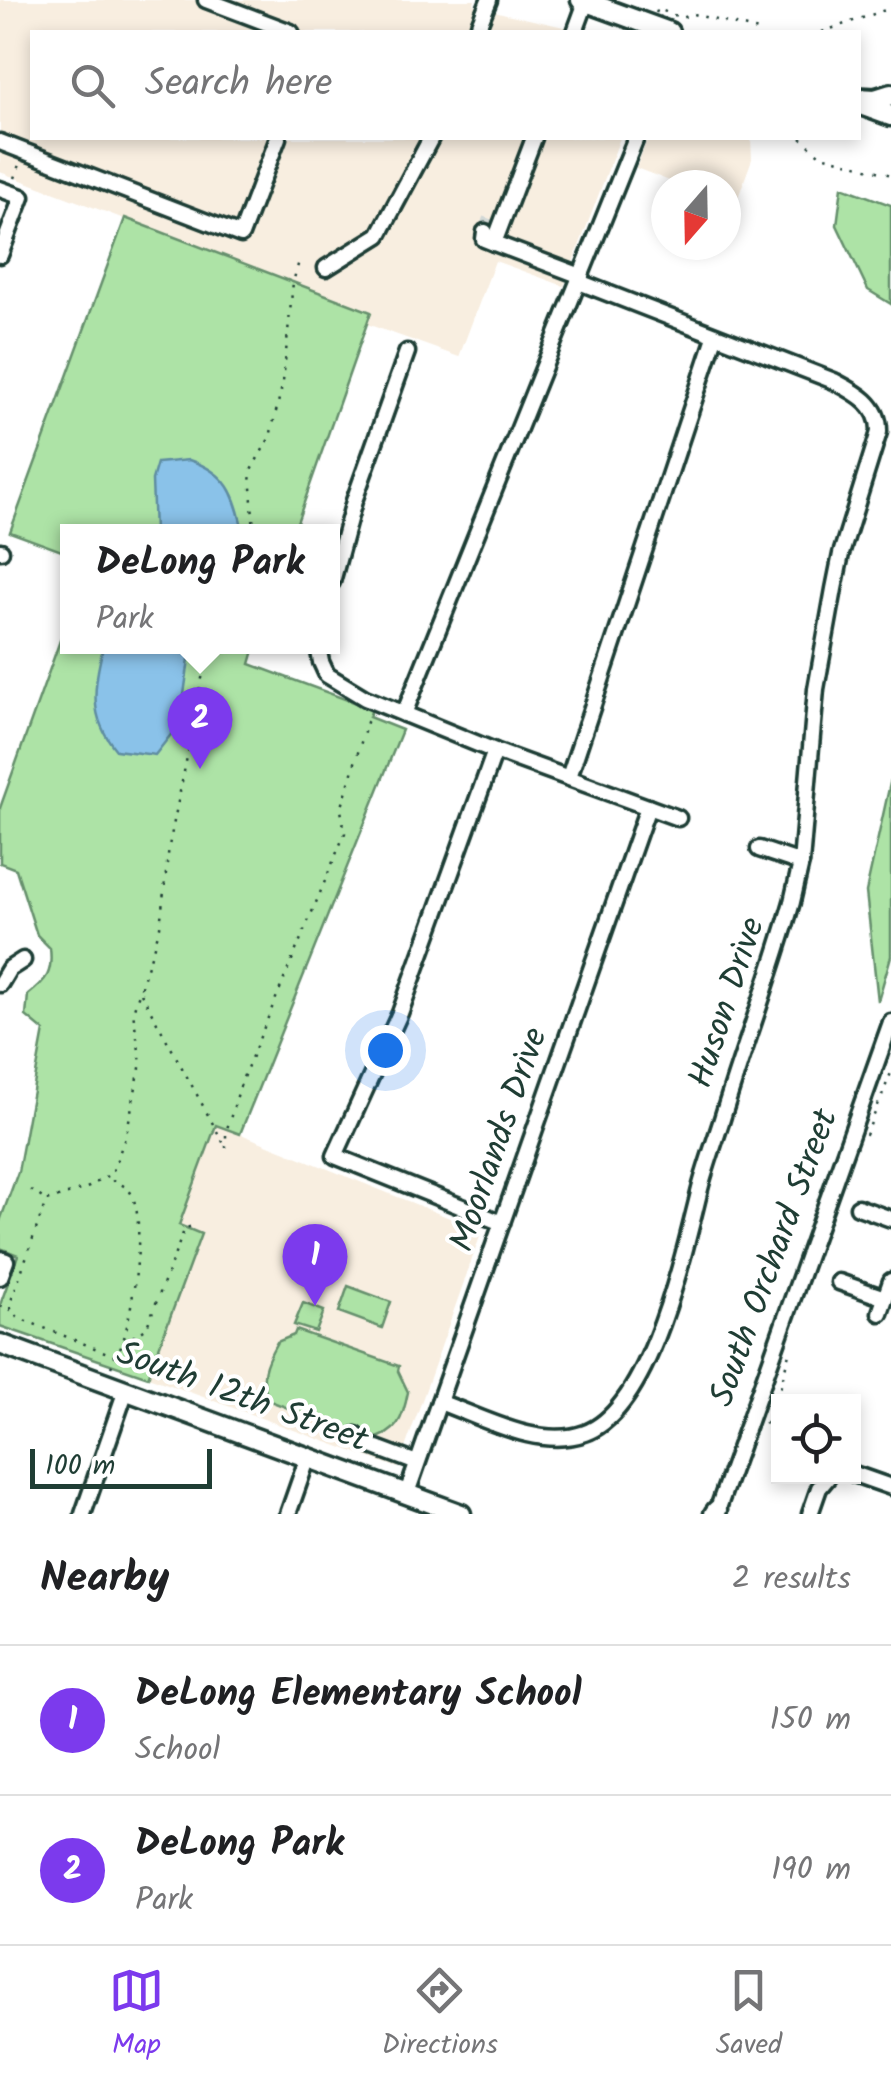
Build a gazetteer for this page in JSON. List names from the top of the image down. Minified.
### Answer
{"streets":{"main road":["South 12th Street"],"street":["Huson Drive","Moorlands Drive","South Orchard Street"]},"crossings":[["Huson Drive","Moorlands Drive"],["Moorlands Drive","South 12th Street"]],"scale_bar":"100 m","north":"bottom","page":{"search":"Search here","popup":["DeLong Park","Park"],"pins":["2","1"],"scale":"100 m","heading":["Nearby","2 results"],"list":[{"mark":"1","name":"DeLong Elementary School","note":"School","value":"150 m"},{"mark":"2","name":"DeLong Park","note":"Park","value":"190 m"}],"nav":["Map","Directions","Saved"]}}
